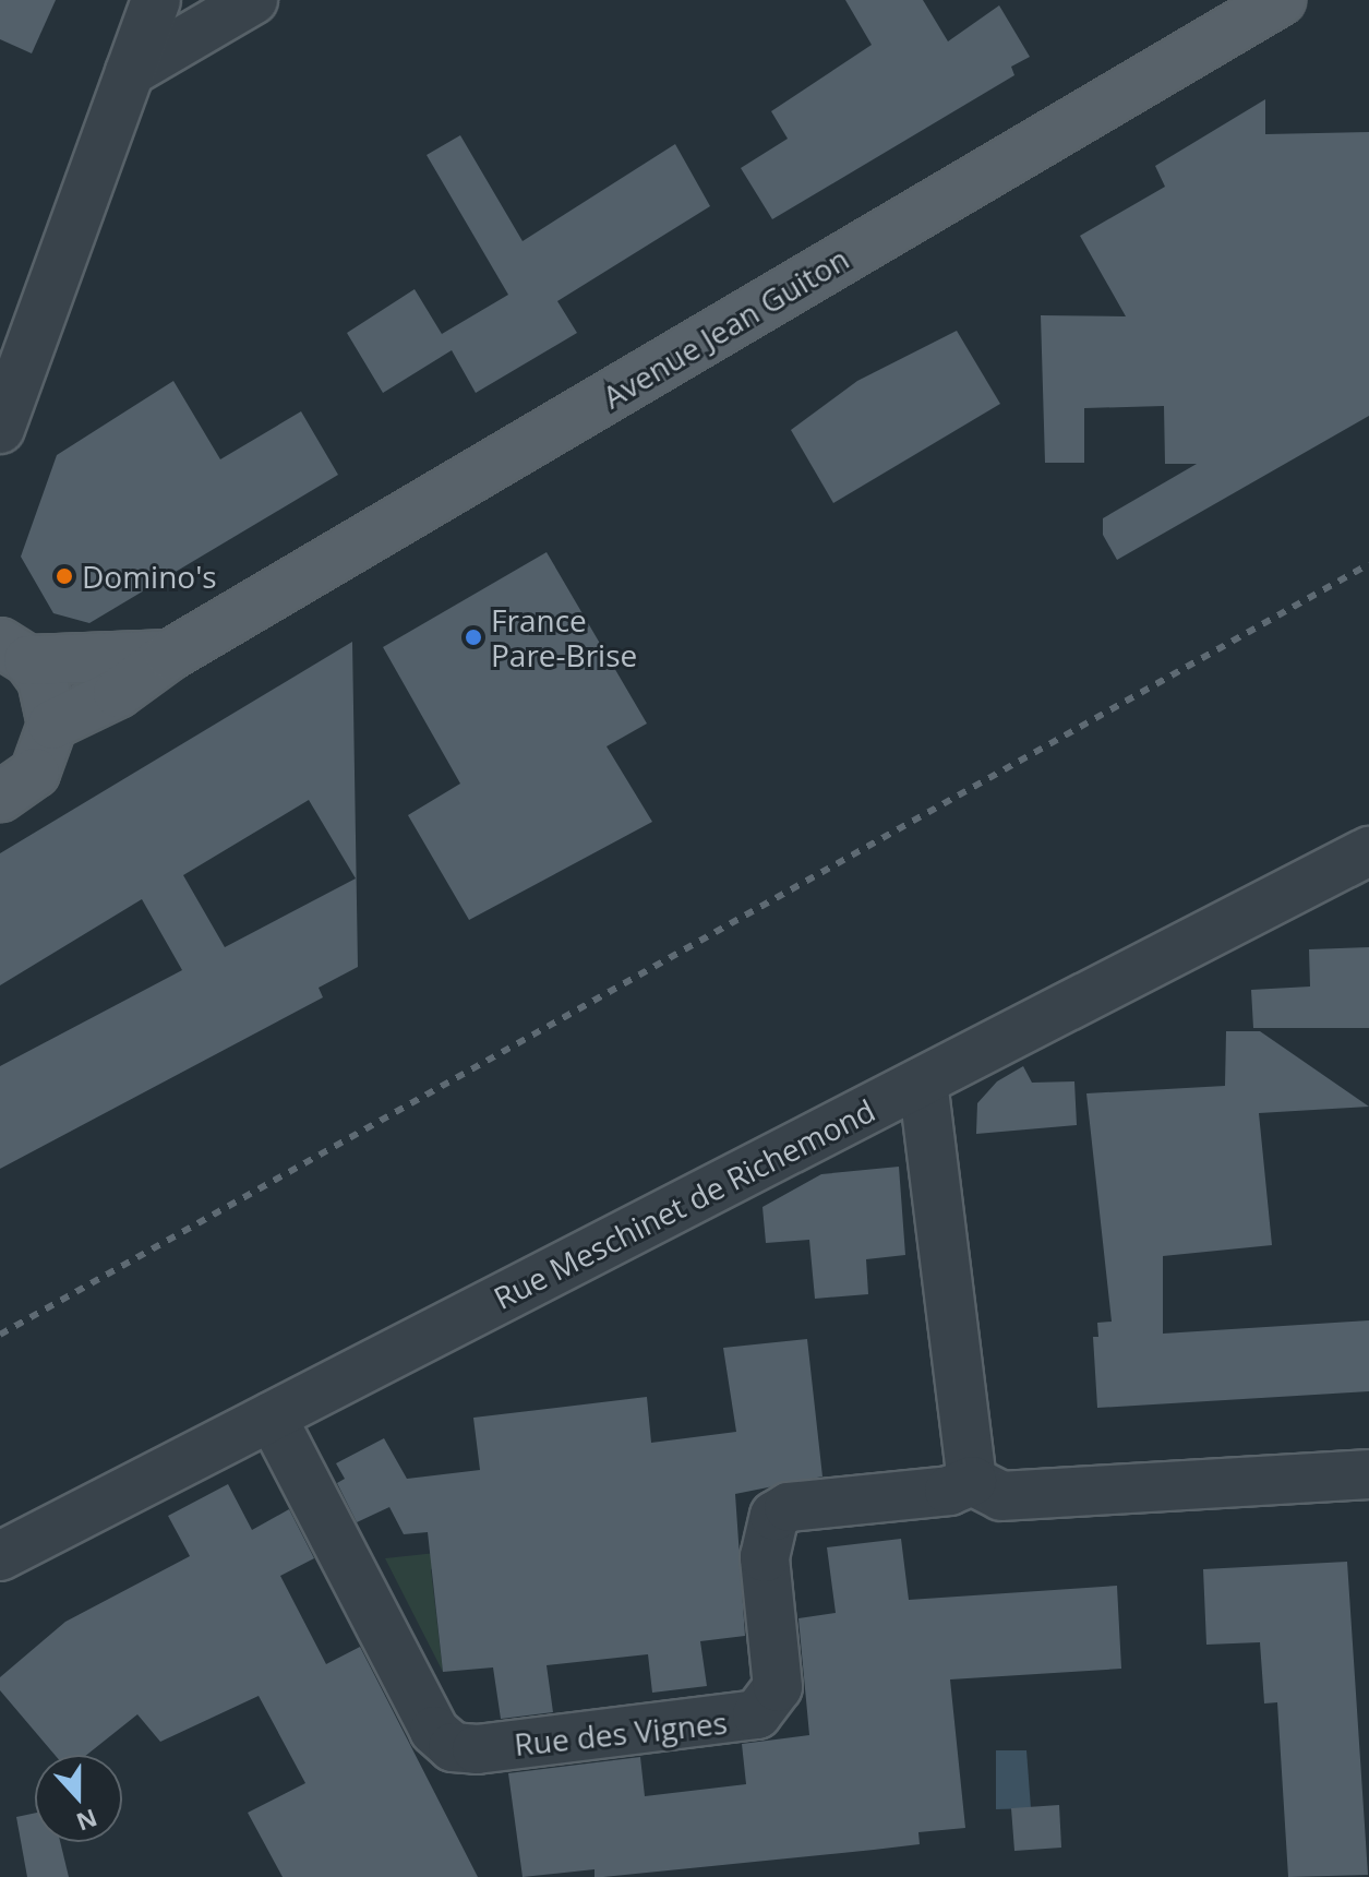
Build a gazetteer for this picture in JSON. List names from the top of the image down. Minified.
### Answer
{"streets":{"main road":["Avenue Jean Guiton"],"street":["Rue Meschinet de Richemond","Rue des Vignes"]},"crossings":[["Rue Meschinet de Richemond","Rue des Vignes"]],"places":["Domino's","France Pare-Brise"],"north":"bottom"}
